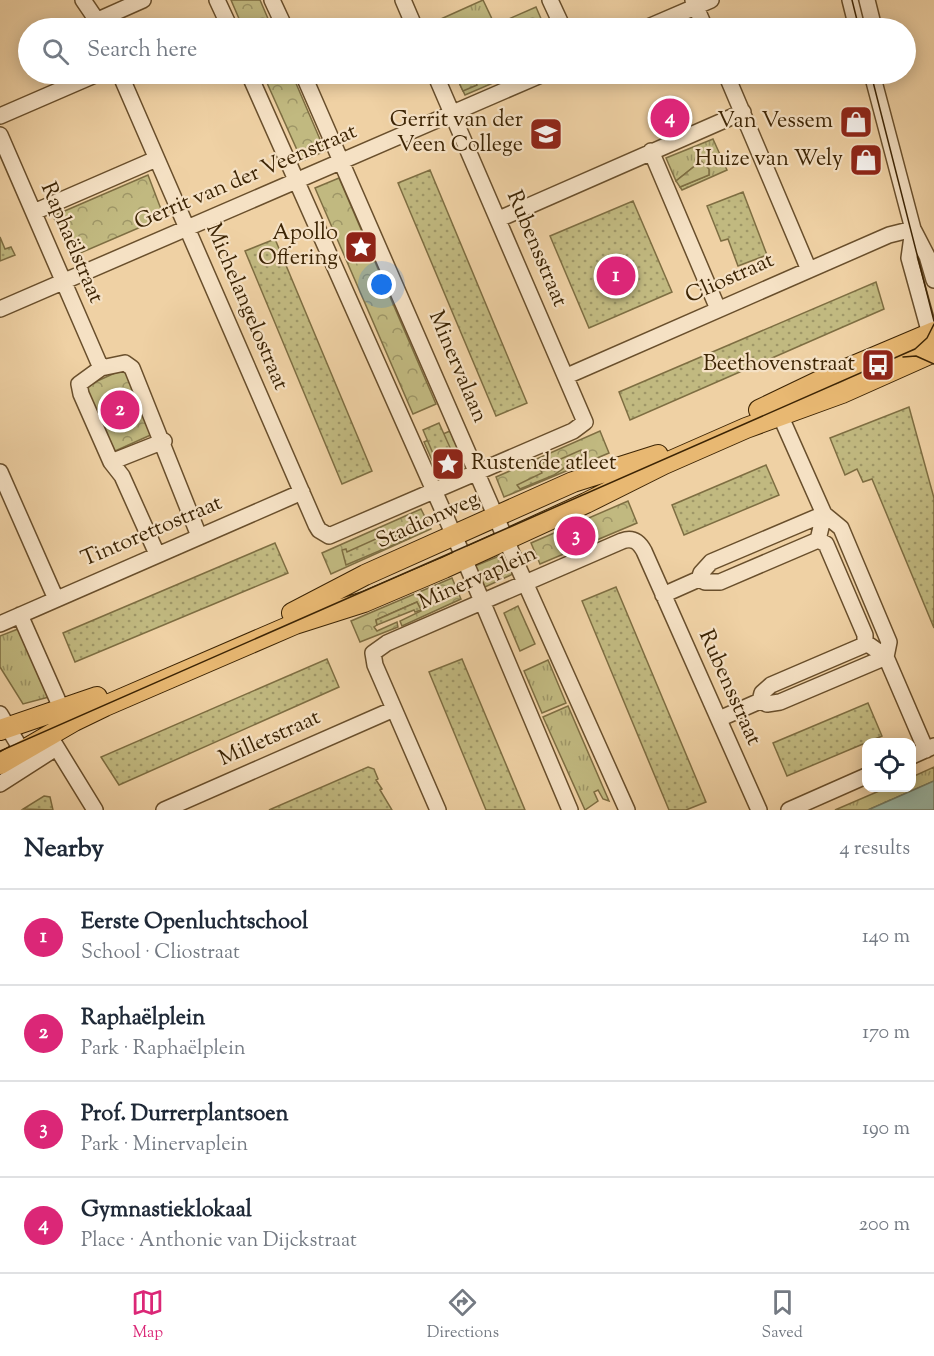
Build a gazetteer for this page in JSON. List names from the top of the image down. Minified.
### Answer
{"streets":{"main road":["Stadionweg"],"street":["Gerrit van der Veenstraat","Raphaëlstraat","Rubensstraat","Cliostraat","Michelangelostraat","Minervalaan","Tintorettostraat","Minervaplein","Milletstraat"]},"crossings":[["Gerrit van der Veenstraat","Raphaëlstraat"],["Gerrit van der Veenstraat","Rubensstraat"],["Gerrit van der Veenstraat","Michelangelostraat"],["Gerrit van der Veenstraat","Minervalaan"],["Rubensstraat","Cliostraat"],["Rubensstraat","Minervaplein"],["Michelangelostraat","Tintorettostraat"],["Minervalaan","Stadionweg"],["Minervalaan","Minervaplein"],["Minervaplein","Milletstraat"]],"places":{"shop":["Van Vessem","Huize van Wely"],"school or university":["Gerrit van der Veen College"],"place":["Apollo Offering","Rustende atleet"],"bus stop":["Beethovenstraat"]},"page":{"search":"Search here","pins":["4","1","2","3"],"heading":["Nearby","4 results"],"list":[{"mark":"1","name":"Eerste Openluchtschool","note":"School · Cliostraat","value":"140 m"},{"mark":"2","name":"Raphaëlplein","note":"Park · Raphaëlplein","value":"170 m"},{"mark":"3","name":"Prof. Durrerplantsoen","note":"Park · Minervaplein","value":"190 m"},{"mark":"4","name":"Gymnastieklokaal","note":"Place · Anthonie van Dijckstraat","value":"200 m"}],"nav":["Map","Directions","Saved"]}}
